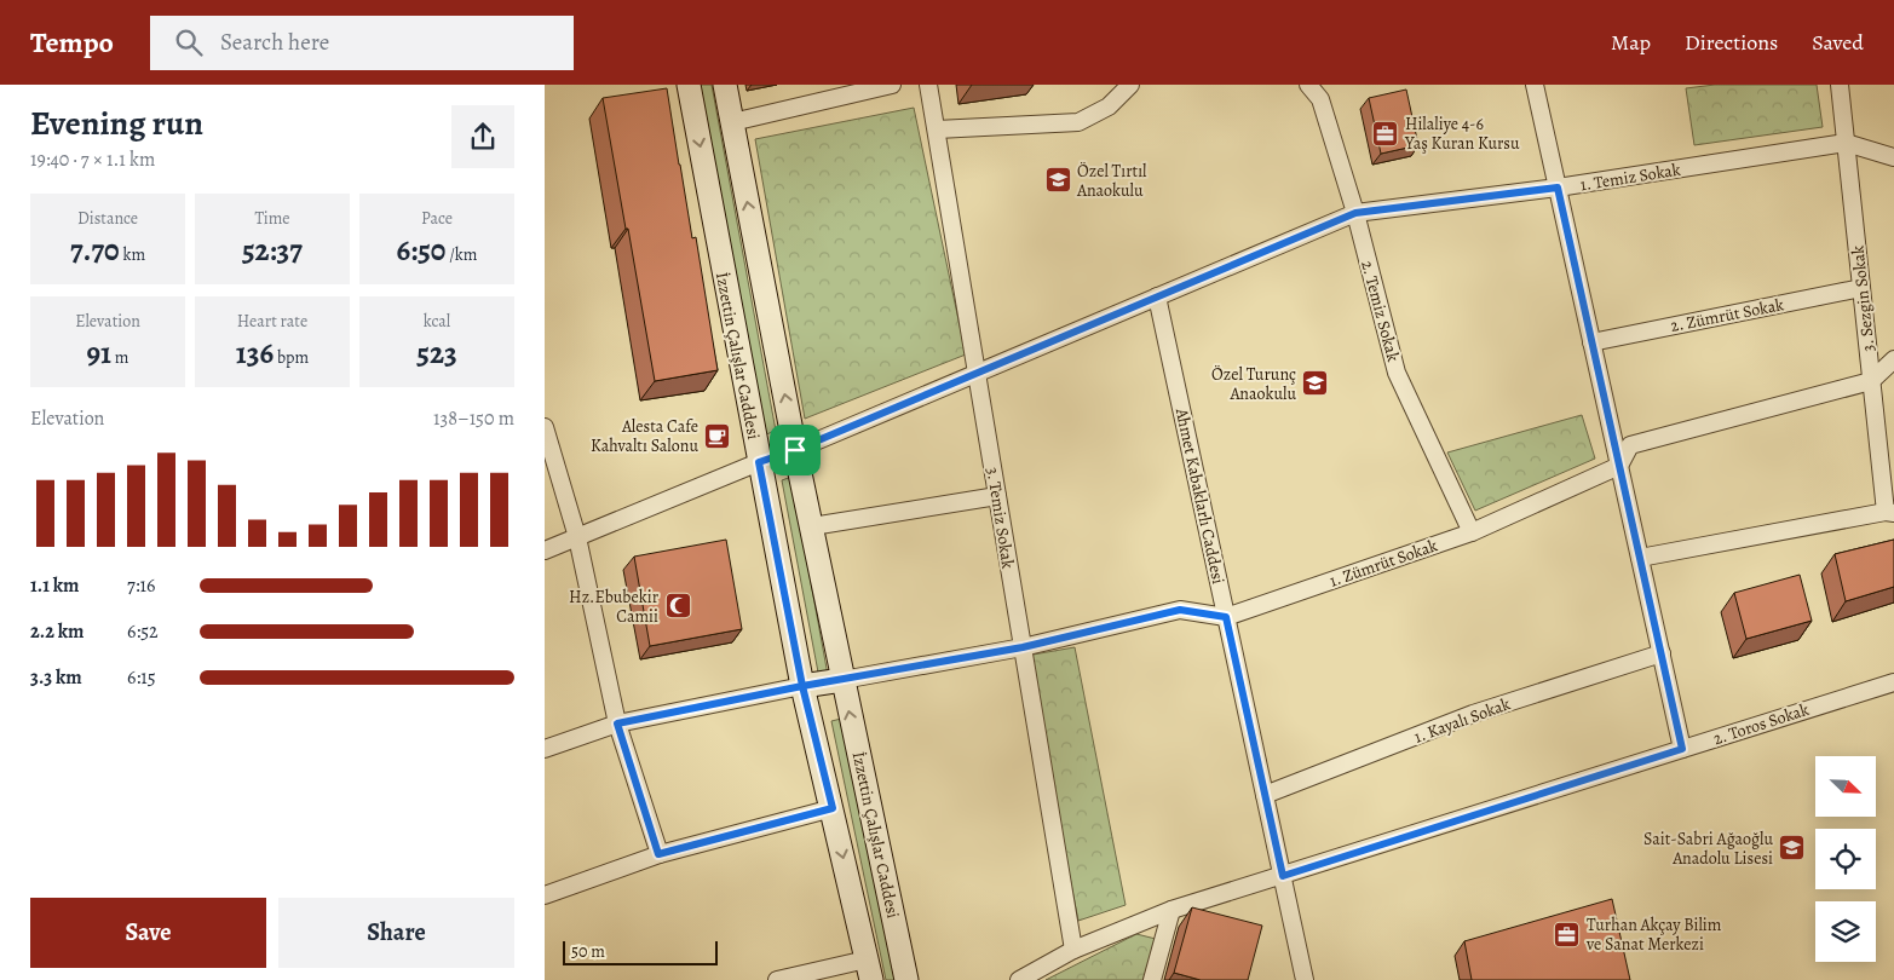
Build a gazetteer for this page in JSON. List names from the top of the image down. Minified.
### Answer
{"streets":{"street":["1. Temiz Sokak","3. Sezgin Sokak","2. Temiz Sokak","2. Zümrüt Sokak","İzzettin Çalışlar Caddesi","Ahmet Kabaklarlı Caddesi","3. Temiz Sokak","1. Zümrüt Sokak","1. Kayalı Sokak","2. Toros Sokak"]},"crossings":[["1. Temiz Sokak","3. Sezgin Sokak"],["1. Temiz Sokak","2. Temiz Sokak"],["1. Temiz Sokak","İzzettin Çalışlar Caddesi"],["1. Temiz Sokak","Ahmet Kabaklarlı Caddesi"],["1. Temiz Sokak","3. Temiz Sokak"],["3. Sezgin Sokak","2. Zümrüt Sokak"],["3. Sezgin Sokak","1. Zümrüt Sokak"],["2. Temiz Sokak","1. Zümrüt Sokak"],["İzzettin Çalışlar Caddesi","1. Zümrüt Sokak"],["Ahmet Kabaklarlı Caddesi","1. Zümrüt Sokak"],["Ahmet Kabaklarlı Caddesi","1. Kayalı Sokak"],["Ahmet Kabaklarlı Caddesi","2. Toros Sokak"],["3. Temiz Sokak","1. Zümrüt Sokak"],["3. Temiz Sokak","2. Toros Sokak"]],"places":{"office":["Hilaliye 4-6 Yaş Kuran Kursu","Turhan Akçay Bilim ve Sanat Merkezi"],"school or university":["Özel Tırtıl Anaokulu","Özel Turunç Anaokulu","Sait-Sabri Ağaoğlu Anadolu Lisesi"],"cafe":["Alesta Cafe Kahvaltı Salonu"],"mosque":["Hz.Ebubekir Camii"]},"scale_bar":"50 m","north":"bottom right","page":{"header":"Tempo","search":"Search here","nav":["Map","Directions","Saved"],"heading":["Evening run","19:40 · 7 × 1.1 km"],"stats":[["Distance","7.70 km"],["Time","52:37"],["Pace","6:50 /km"],["Elevation","91 m"],["Heart rate","136 bpm"],["kcal","523"]],"chart":["Elevation","138–150 m"],"list":[{"name":"1.1 km","note":"7:16"},{"name":"2.2 km","note":"6:52"},{"name":"3.3 km","note":"6:15"}],"buttons":["Save","Share"],"scale":"50 m"}}
